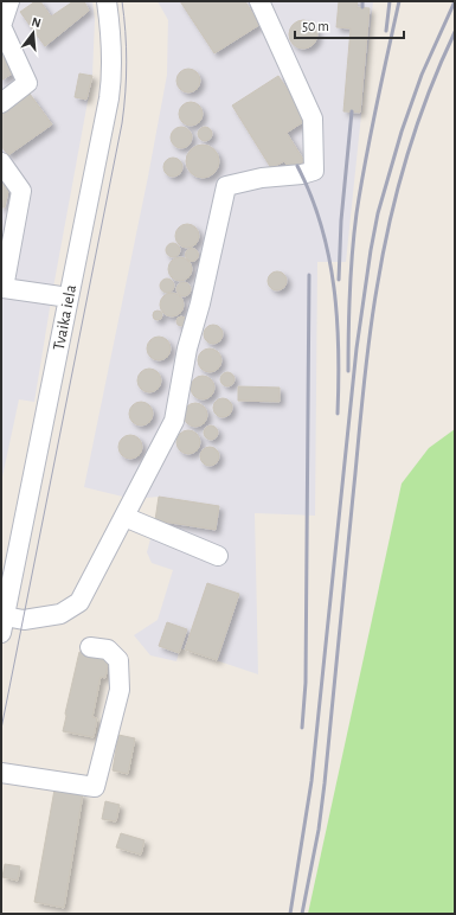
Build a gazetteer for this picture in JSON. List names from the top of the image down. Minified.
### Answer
{"streets":{"street":["Tvaika iela"]},"scale_bar":"50 m","north":"top"}
